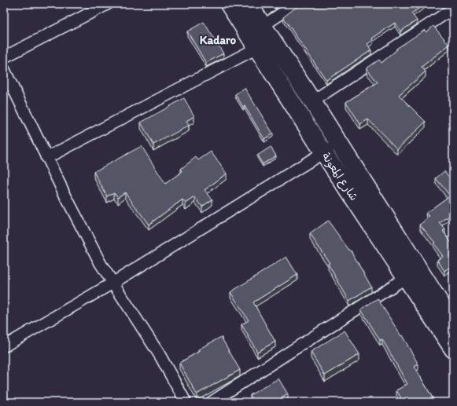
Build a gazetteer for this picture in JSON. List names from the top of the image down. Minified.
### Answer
{"streets":{"highway":["شارع المعونة"]},"districts":["Kadaro"]}
